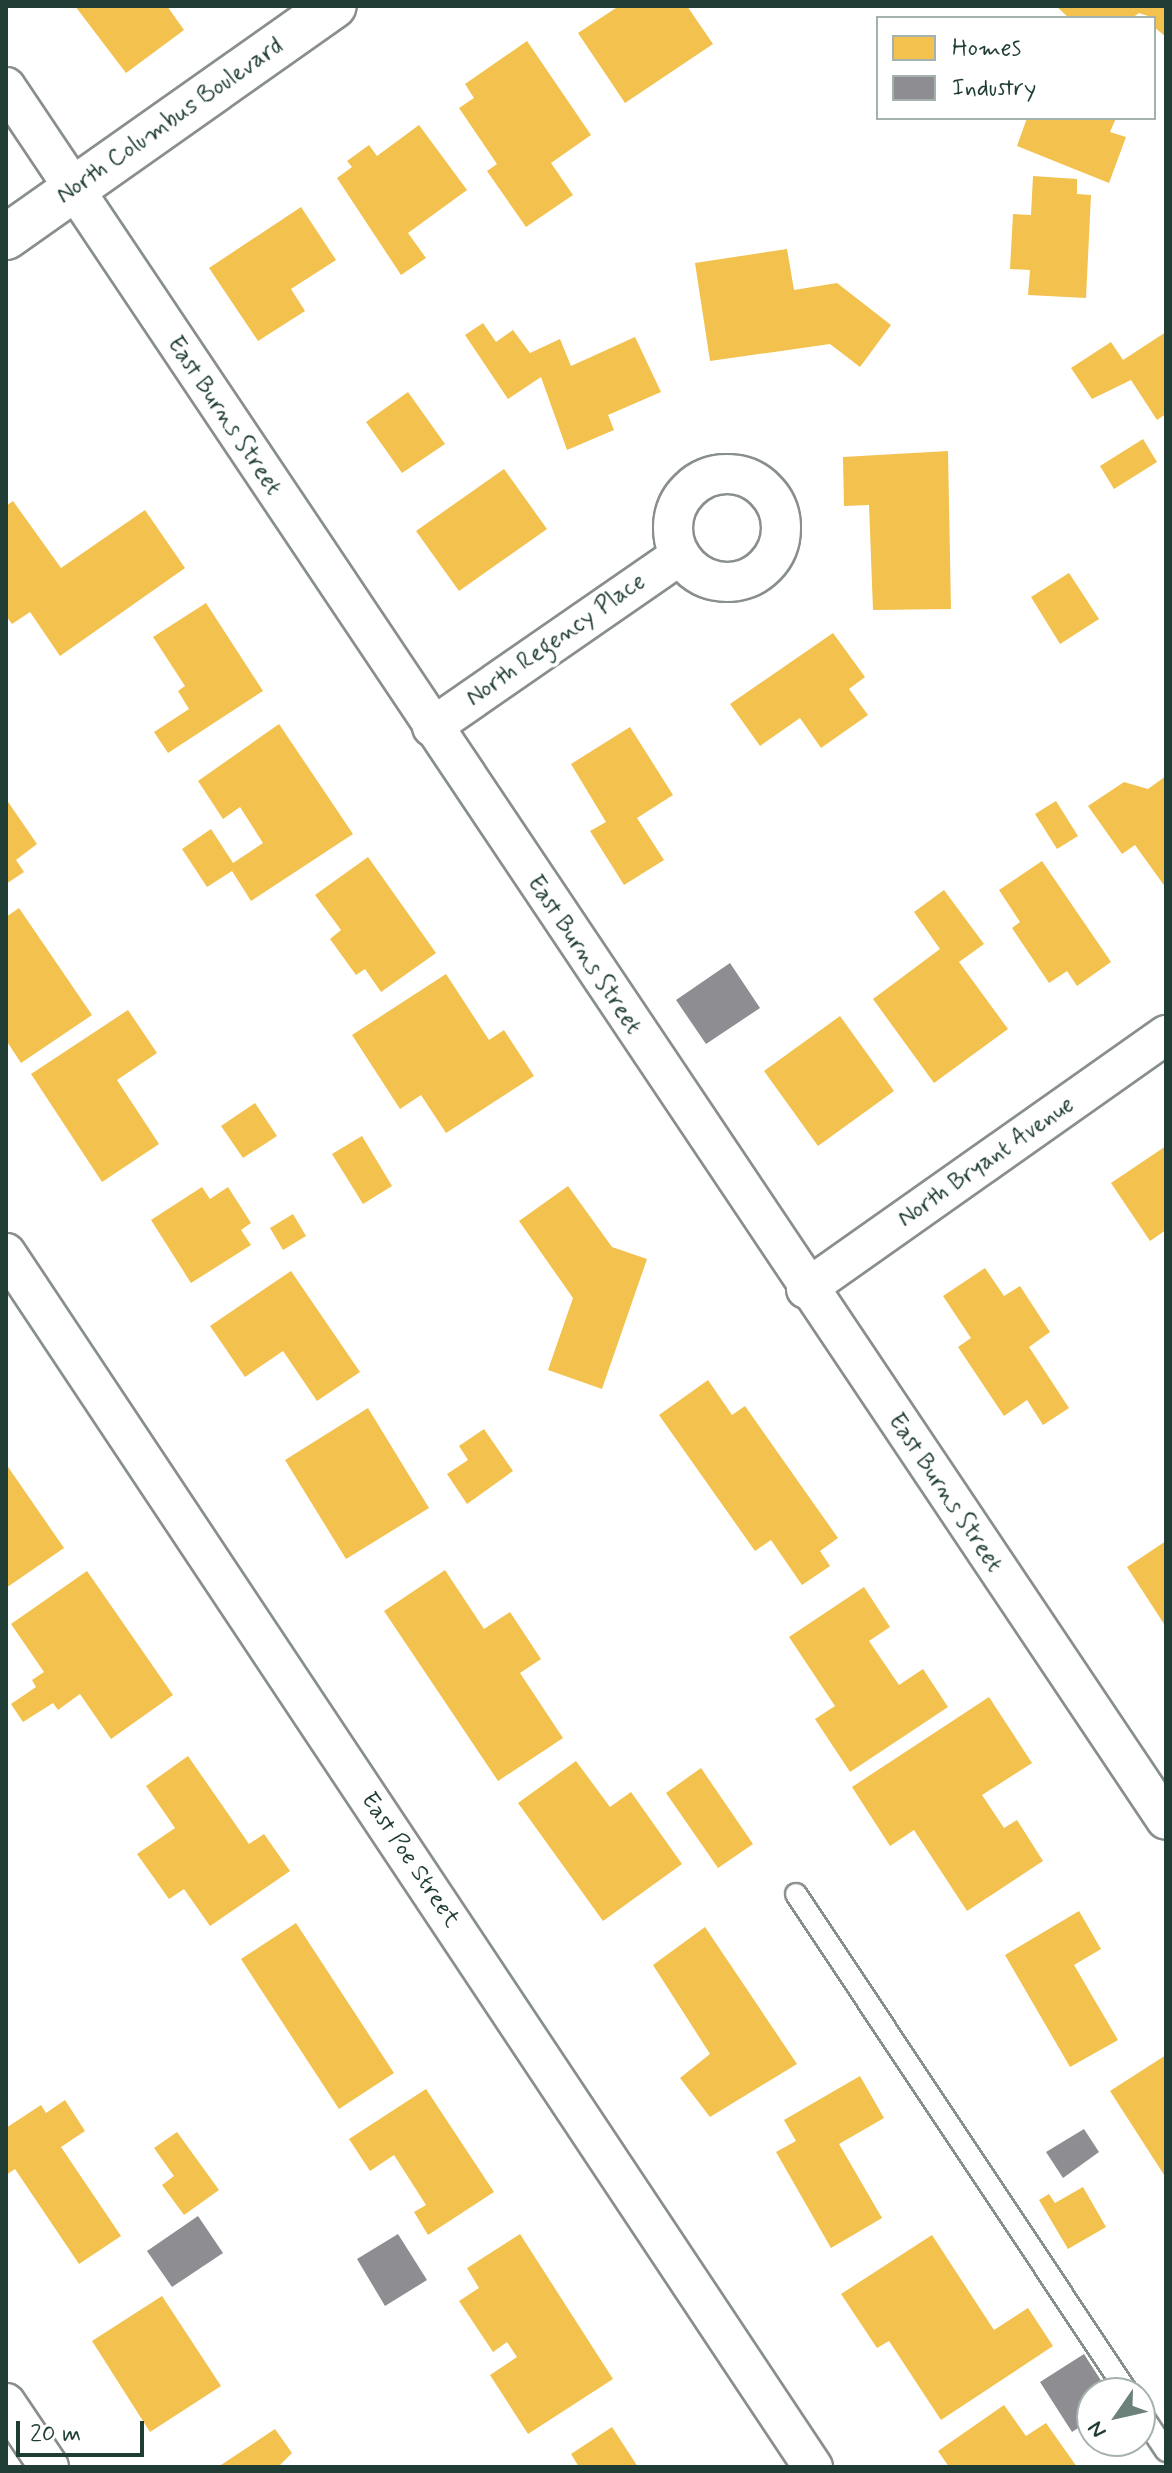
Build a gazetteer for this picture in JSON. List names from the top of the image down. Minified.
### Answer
{"streets":{"street":["North Columbus Boulevard","East Burns Street","North Regency Place","North Bryant Avenue","East Poe Street"]},"crossings":[["North Columbus Boulevard","East Burns Street"],["East Burns Street","North Regency Place"],["East Burns Street","North Bryant Avenue"]],"legend":["Homes","Industry"],"scale_bar":"20 m","north":"bottom left"}
